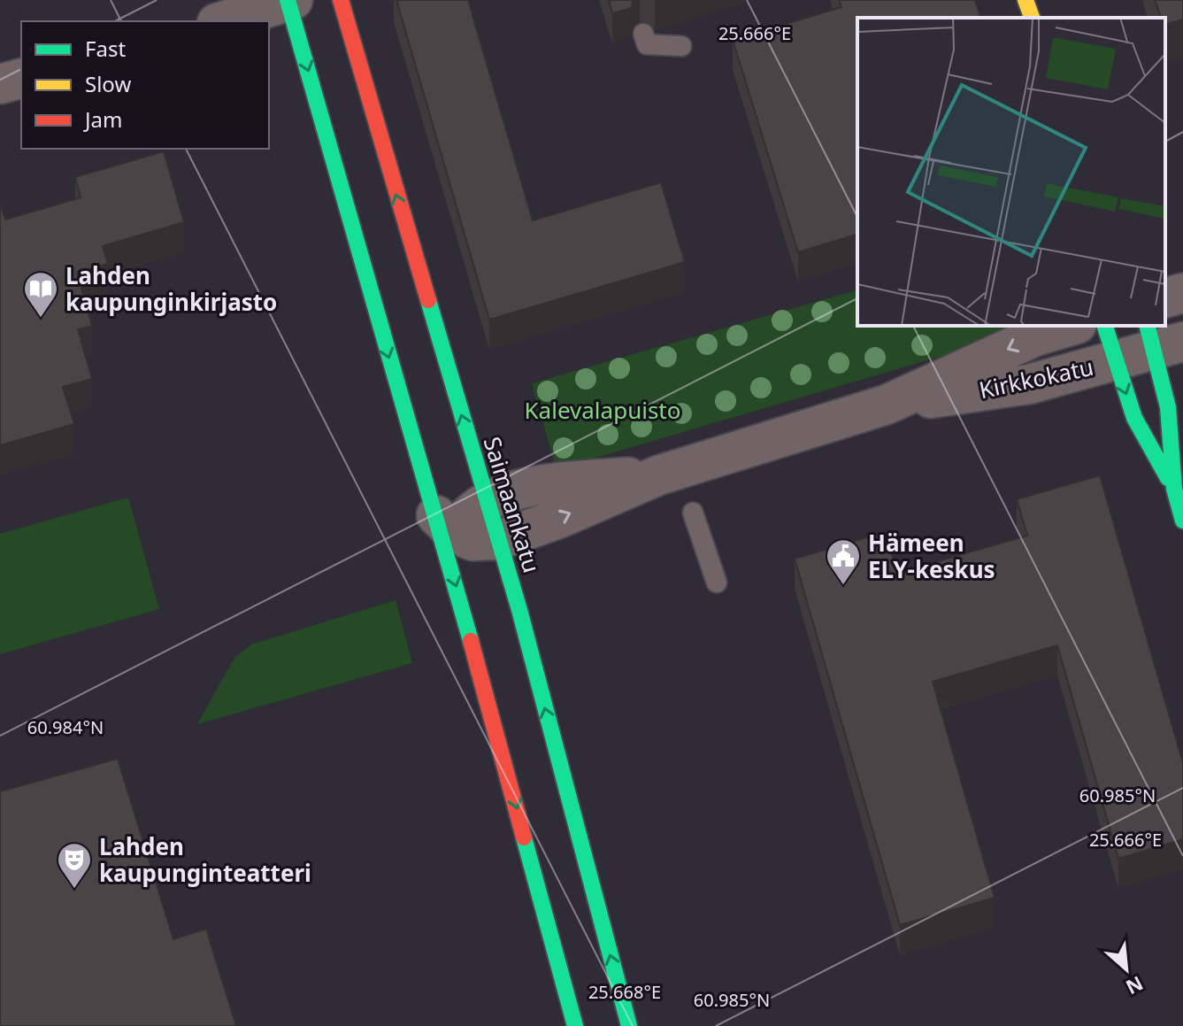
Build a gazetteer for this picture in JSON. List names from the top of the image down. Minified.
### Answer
{"streets":{"main road":["Saimaankatu"],"street":["Kirkkokatu"]},"crossings":[["Kirkkokatu","Saimaankatu"]],"parks":["Kalevalapuisto"],"places":{"library":["Lahden kaupunginkirjasto"],"public building":["Hämeen ELY-keskus"],"theatre":["Lahden kaupunginteatteri"]},"legend":["Fast","Slow","Jam"],"north":"bottom right","coordinates":["25.666°E","60.984°N","60.985°N","25.668°E"]}
